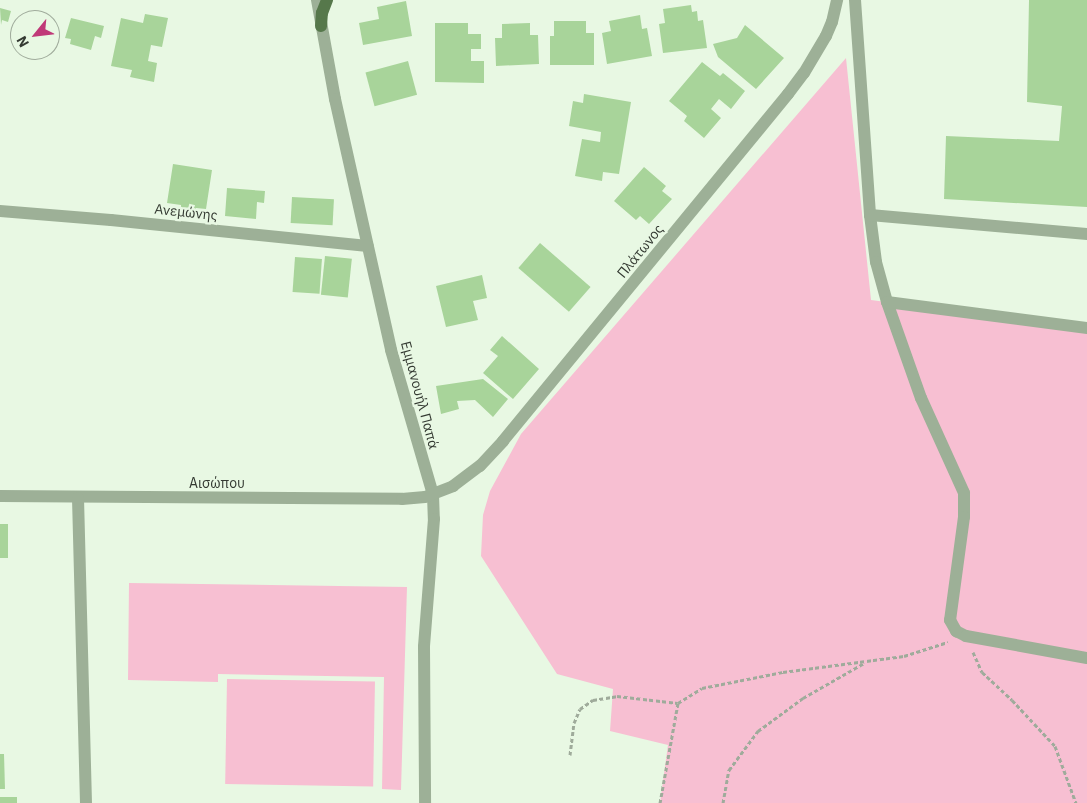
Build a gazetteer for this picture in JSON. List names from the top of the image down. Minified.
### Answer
{"streets":{"street":["Ανεμώνης","Πλάτωνος","Εμμανουήλ Παπά","Αισώπου"]},"crossings":[["Ανεμώνης","Εμμανουήλ Παπά"],["Πλάτωνος","Εμμανουήλ Παπά"],["Πλάτωνος","Αισώπου"],["Εμμανουήλ Παπά","Αισώπου"]],"north":"bottom left"}
